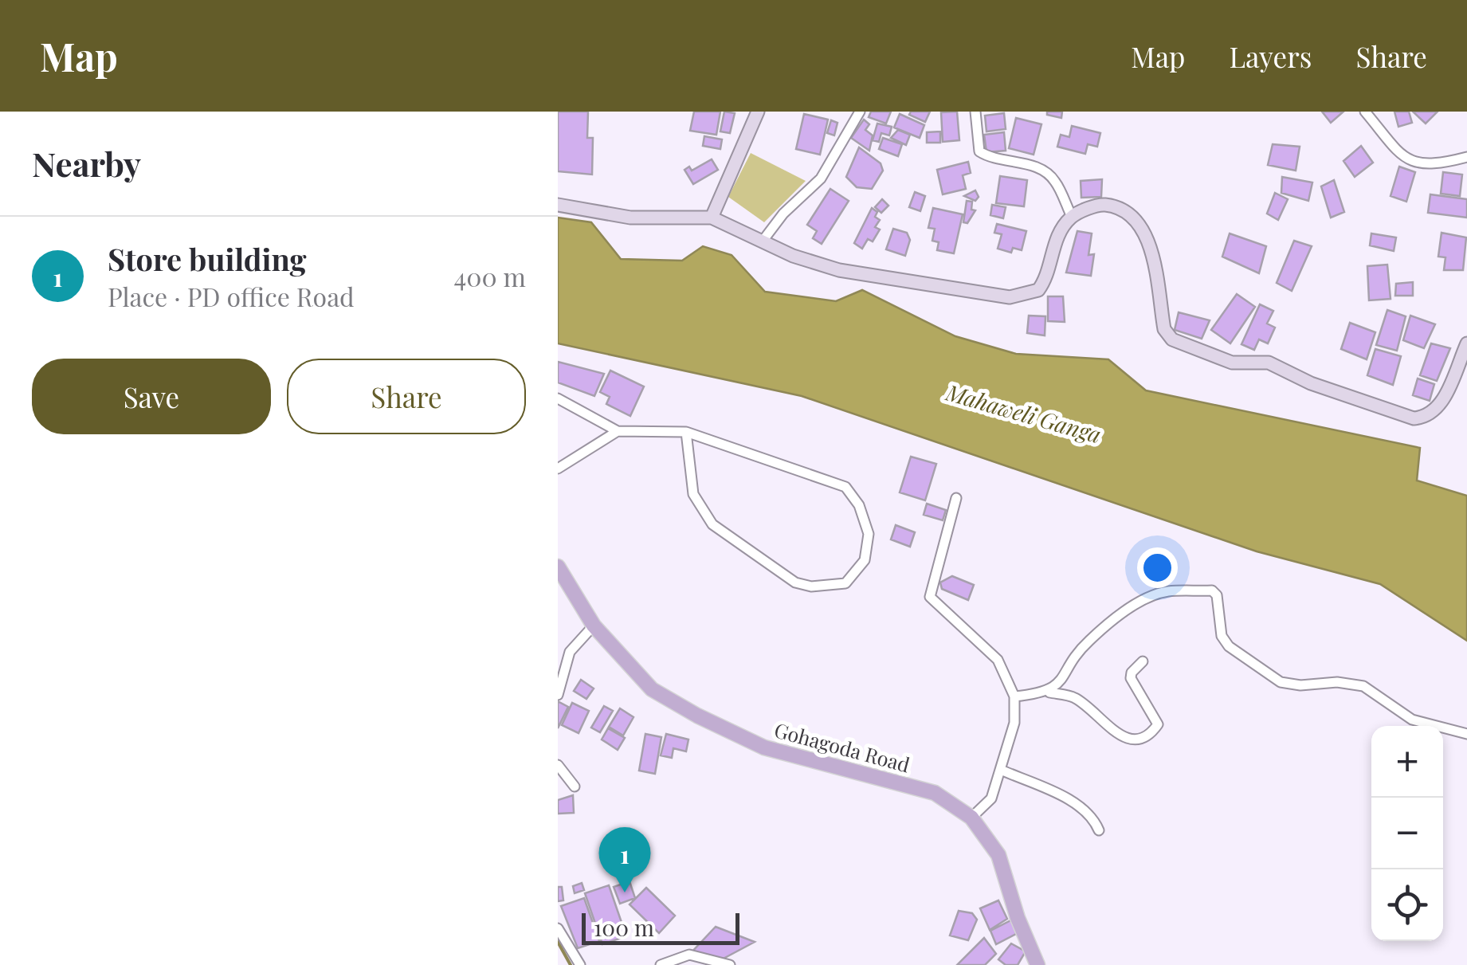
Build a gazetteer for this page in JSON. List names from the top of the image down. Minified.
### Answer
{"streets":{"main road":["Gohagoda Road"]},"water":["Mahaweli Ganga"],"scale_bar":"100 m","page":{"header":"Map","nav":["Map","Layers","Share"],"heading":"Nearby","list":[{"mark":"1","name":"Store building","note":"Place · PD office Road","value":"400 m"}],"buttons":["Save","Share"],"map_buttons":["+","−"],"pins":"1","scale":"100 m"}}
